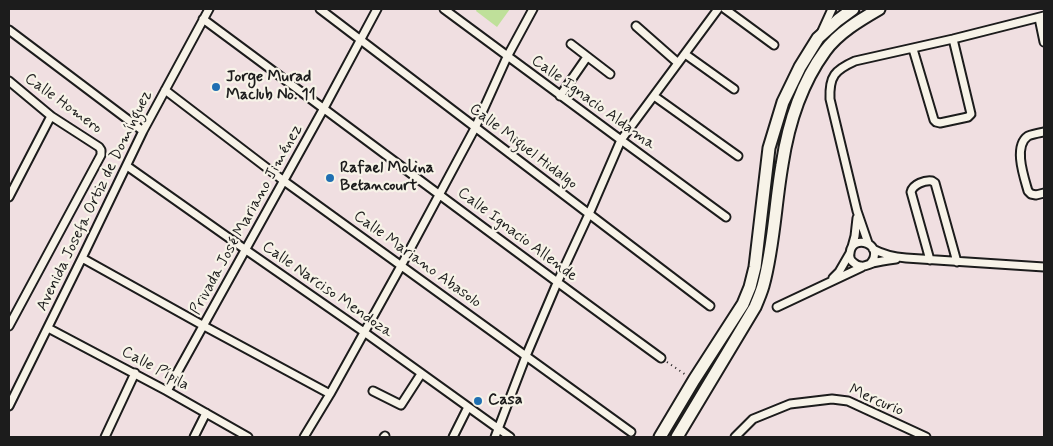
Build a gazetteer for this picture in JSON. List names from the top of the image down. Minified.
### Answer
{"streets":{"street":["Calle Ignacio Aldama","Calle Homero","Calle Miguel Hidalgo","Avenida Josefa Ortiz de Domínguez","Privada José Mariano Jiménez","Calle Ignacio Allende","Calle Mariano Abasolo","Calle Narciso Mendoza","Calle Pípila","Mercurio"]},"crossings":[["Calle Miguel Hidalgo","Privada José Mariano Jiménez"],["Avenida Josefa Ortiz de Domínguez","Calle Ignacio Allende"],["Avenida Josefa Ortiz de Domínguez","Calle Mariano Abasolo"],["Avenida Josefa Ortiz de Domínguez","Calle Narciso Mendoza"],["Avenida Josefa Ortiz de Domínguez","Calle Pípila"],["Privada José Mariano Jiménez","Calle Ignacio Allende"],["Privada José Mariano Jiménez","Calle Mariano Abasolo"],["Privada José Mariano Jiménez","Calle Narciso Mendoza"],["Privada José Mariano Jiménez","Calle Pípila"]],"places":["Jorge Murad Maclub No. 11","Rafael Molina Betancourt","Casa"]}
